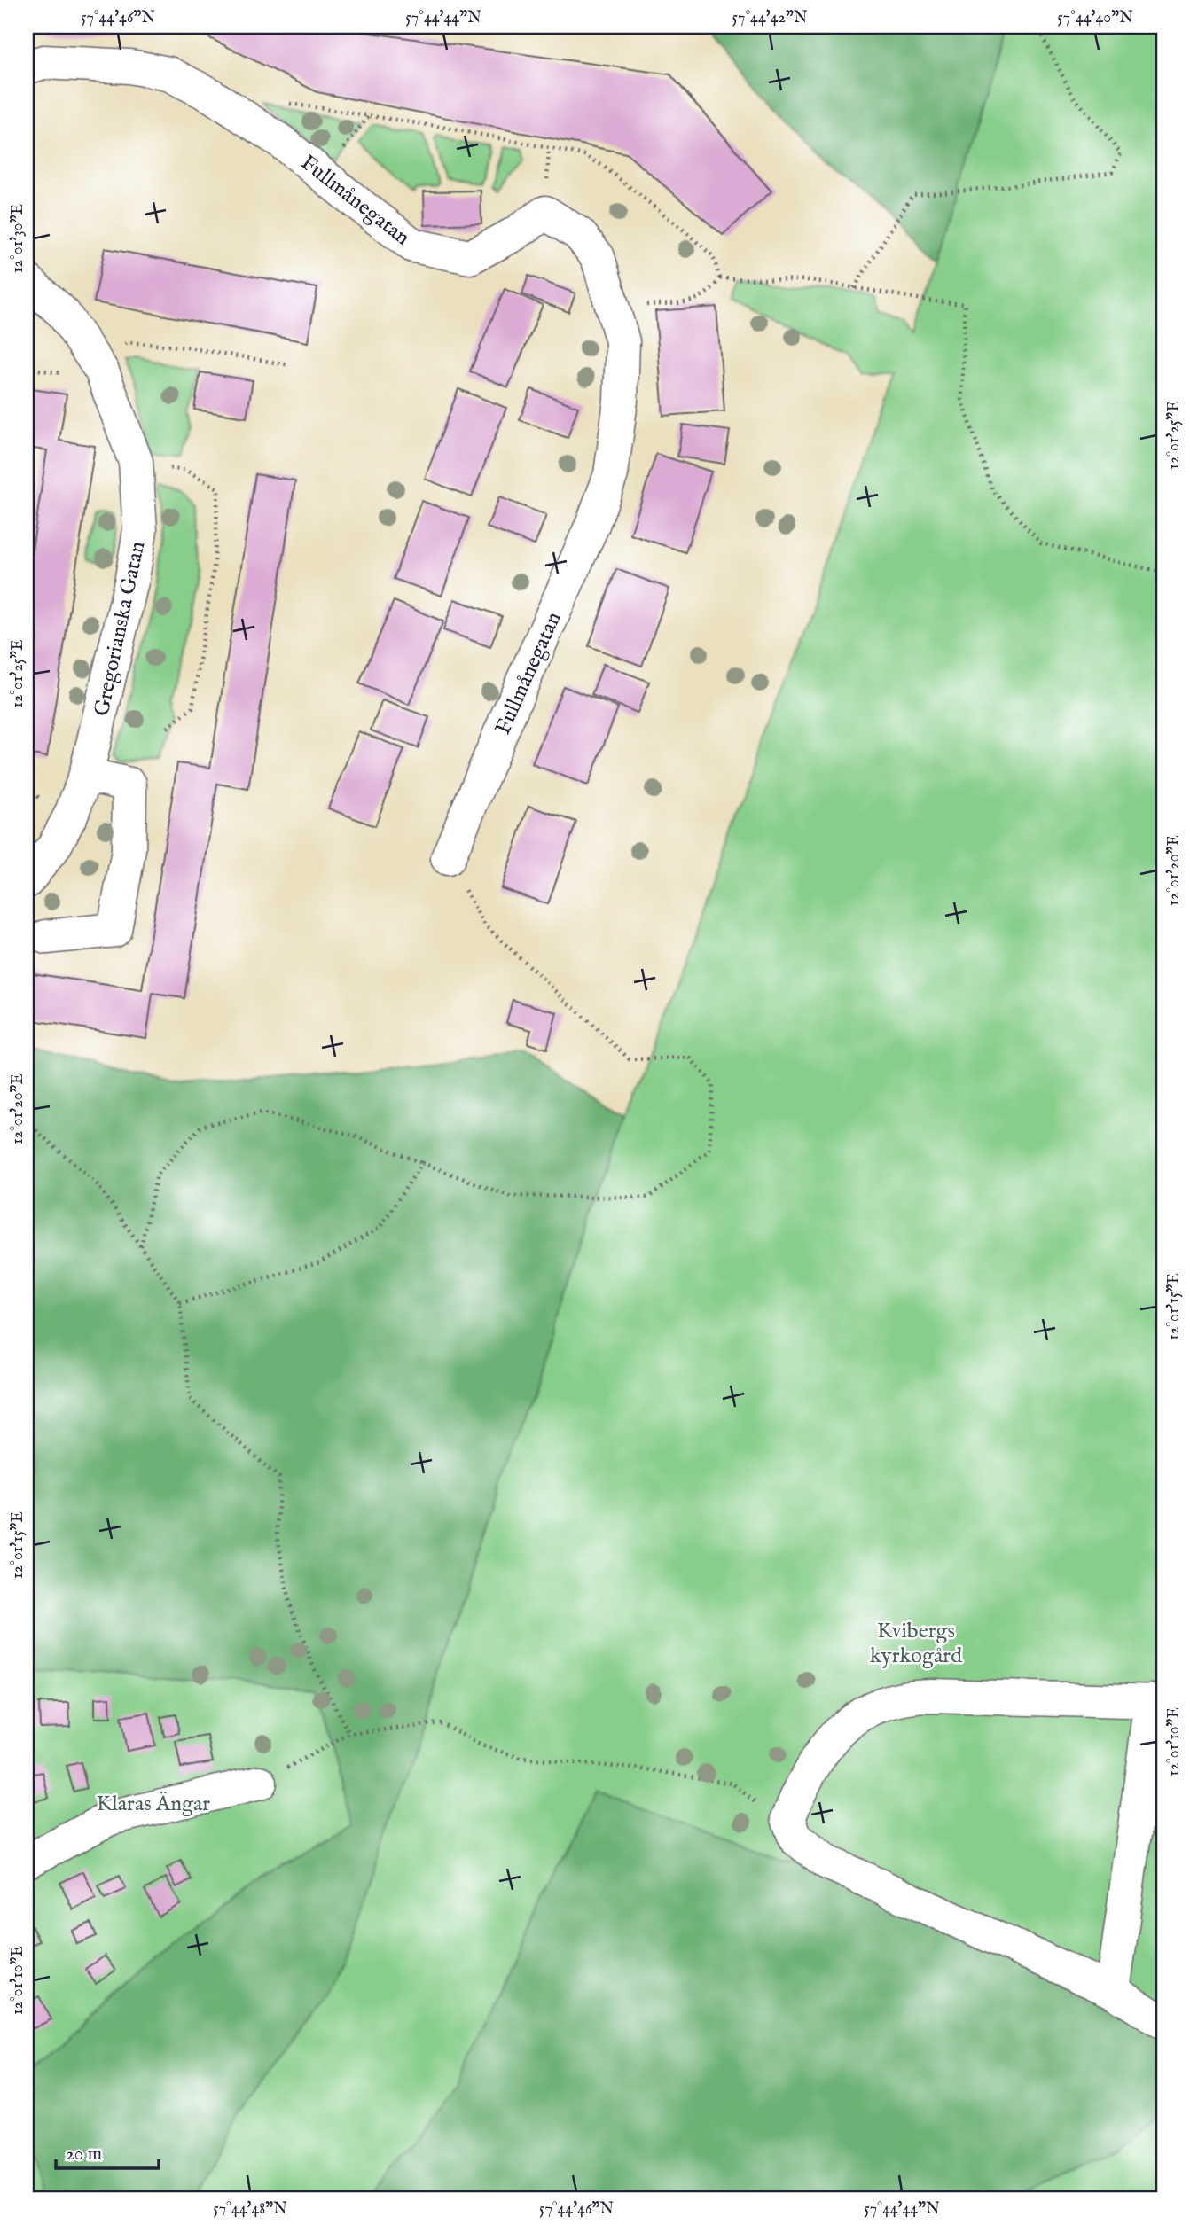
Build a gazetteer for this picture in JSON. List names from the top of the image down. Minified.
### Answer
{"streets":{"street":["Fullmånegatan","Gregorianska Gatan"]},"parks":["Kvibergs kyrkogård","Klaras Ängar"],"scale_bar":"20 m","coordinates":["57°44'46\"N","57°44'44\"N","57°44'42\"N","57°44'40\"N","12°01'30\"E","12°01'25\"E","12°01'20\"E","12°01'15\"E","12°01'10\"E","57°44'48\"N"]}
